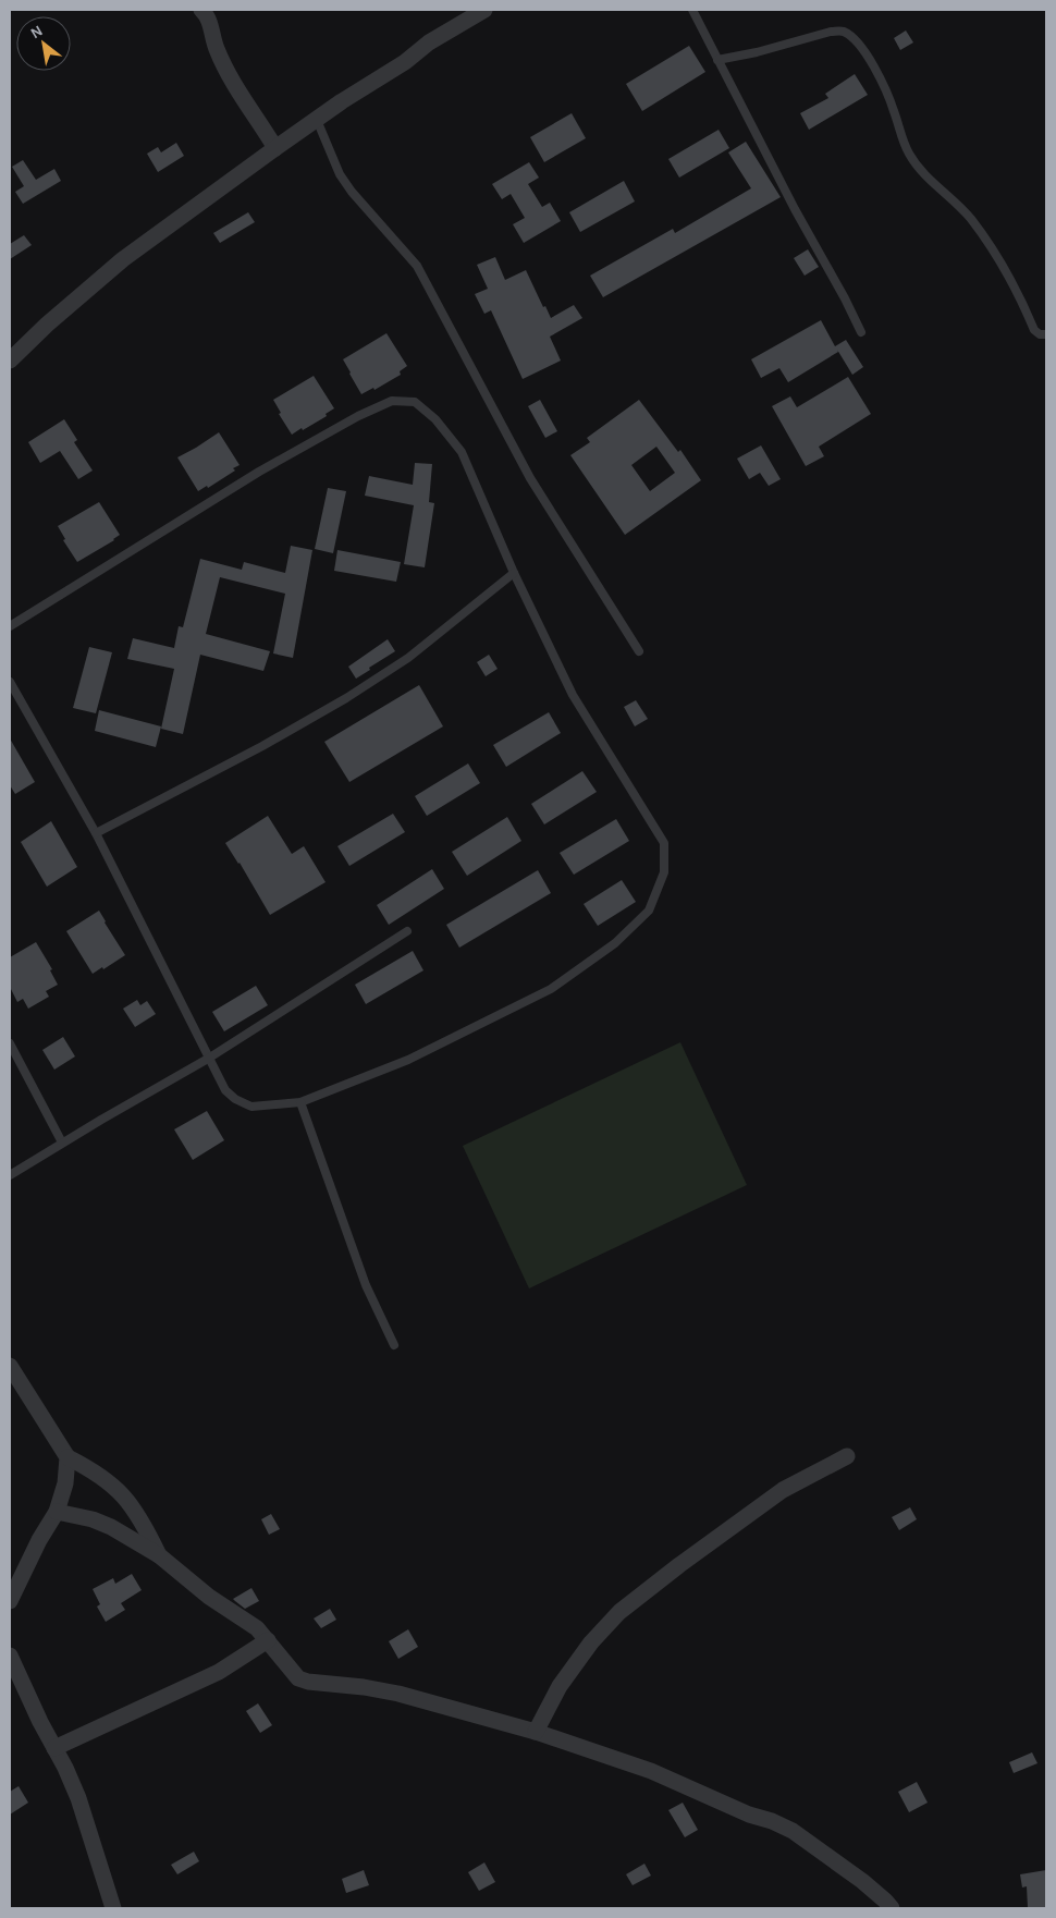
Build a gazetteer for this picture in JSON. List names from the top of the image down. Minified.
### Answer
{"north":"top left"}
